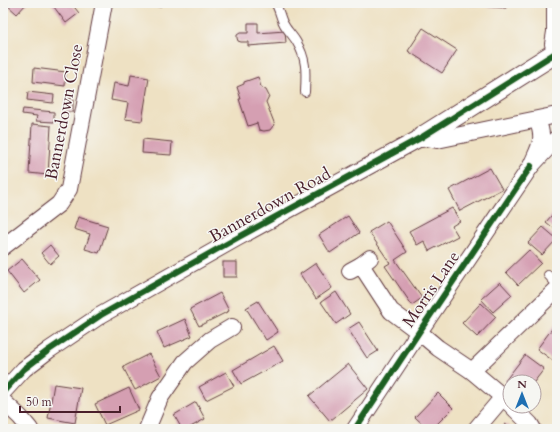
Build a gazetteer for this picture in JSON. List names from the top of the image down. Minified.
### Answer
{"streets":{"street":["Bannerdown Close","Bannerdown Road","Morris Lane"]},"scale_bar":"50 m","north":"top"}
